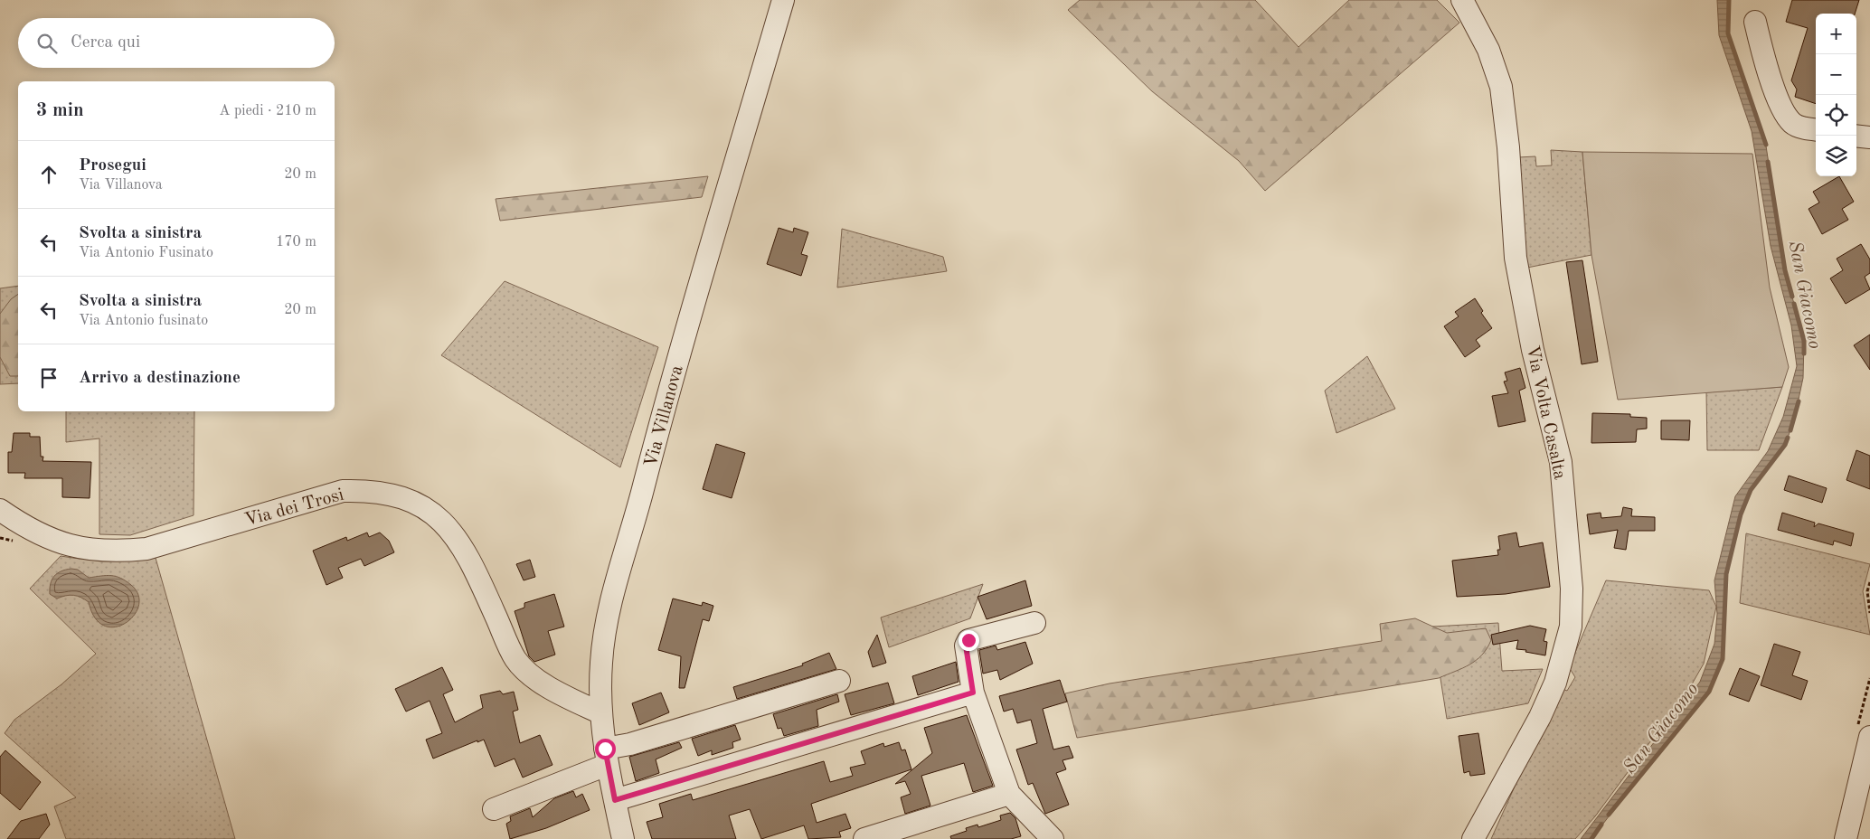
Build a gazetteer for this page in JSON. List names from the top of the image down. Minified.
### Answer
{"streets":{"street":["Via Volta Casalta","Via Villanova","Via dei Trosi"]},"crossings":[["Via Villanova","Via dei Trosi"]],"water":["San Giacomo"],"page":{"map_buttons":["+","−"],"search":"Cerca qui","heading":["3 min","A piedi · 210 m"],"list":[["Prosegui","Via Villanova","20 m"],["Svolta a sinistra","Via Antonio Fusinato","170 m"],["Svolta a sinistra","Via Antonio fusinato","20 m"],"Arrivo a destinazione"]}}
